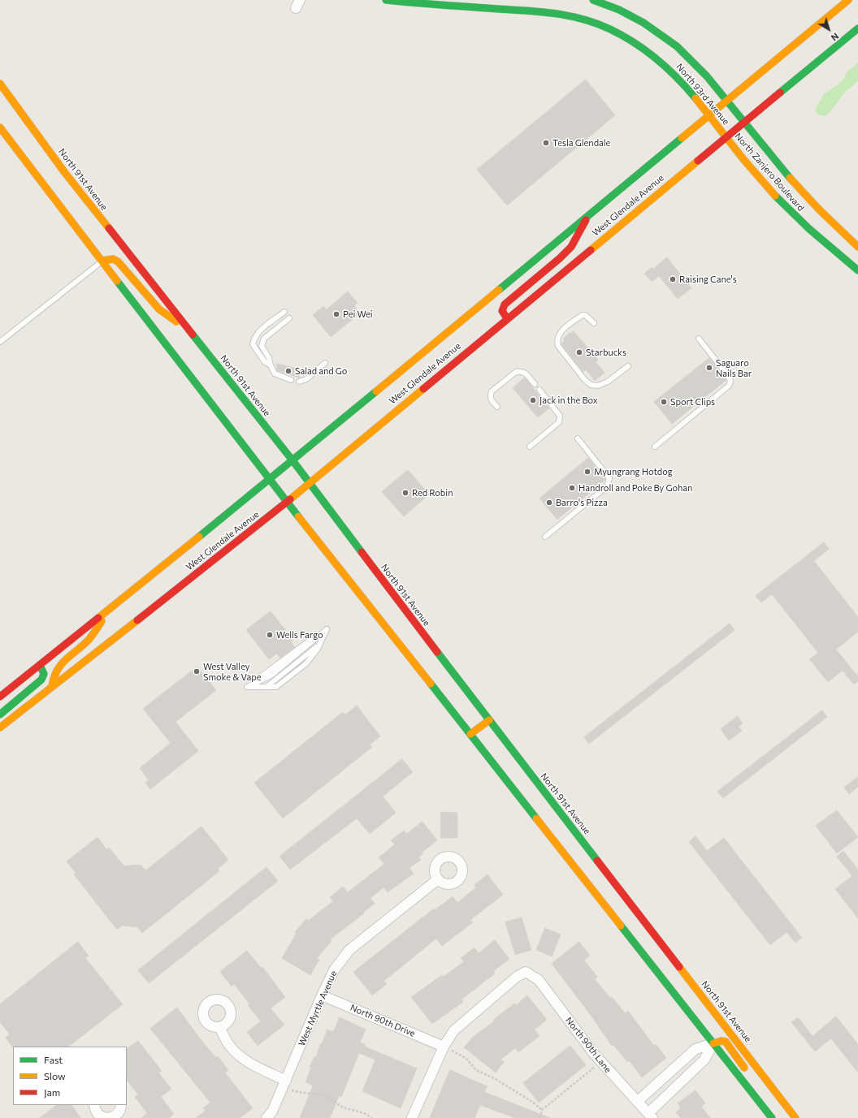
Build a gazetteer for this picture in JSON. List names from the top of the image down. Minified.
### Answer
{"streets":{"main road":["North 93rd Avenue","North Zanjero Boulevard","North 91st Avenue","West Glendale Avenue"],"street":["West Myrtle Avenue","North 90th Drive","North 90th Lane"]},"crossings":[["North 93rd Avenue","North Zanjero Boulevard"],["North 93rd Avenue","West Glendale Avenue"],["North Zanjero Boulevard","West Glendale Avenue"],["North 91st Avenue","West Glendale Avenue"],["West Myrtle Avenue","North 90th Drive"],["North 90th Drive","North 90th Lane"]],"places":["Tesla Glendale","Raising Cane's","Pei Wei","Starbucks","Saguaro Nails Bar","Salad and Go","Jack in the Box","Sport Clips","Myungrang Hotdog","Handroll and Poke By Gohan","Red Robin","Barro's Pizza","Wells Fargo","West Valley Smoke & Vape"],"legend":["Fast","Slow","Jam"],"north":"bottom right"}
